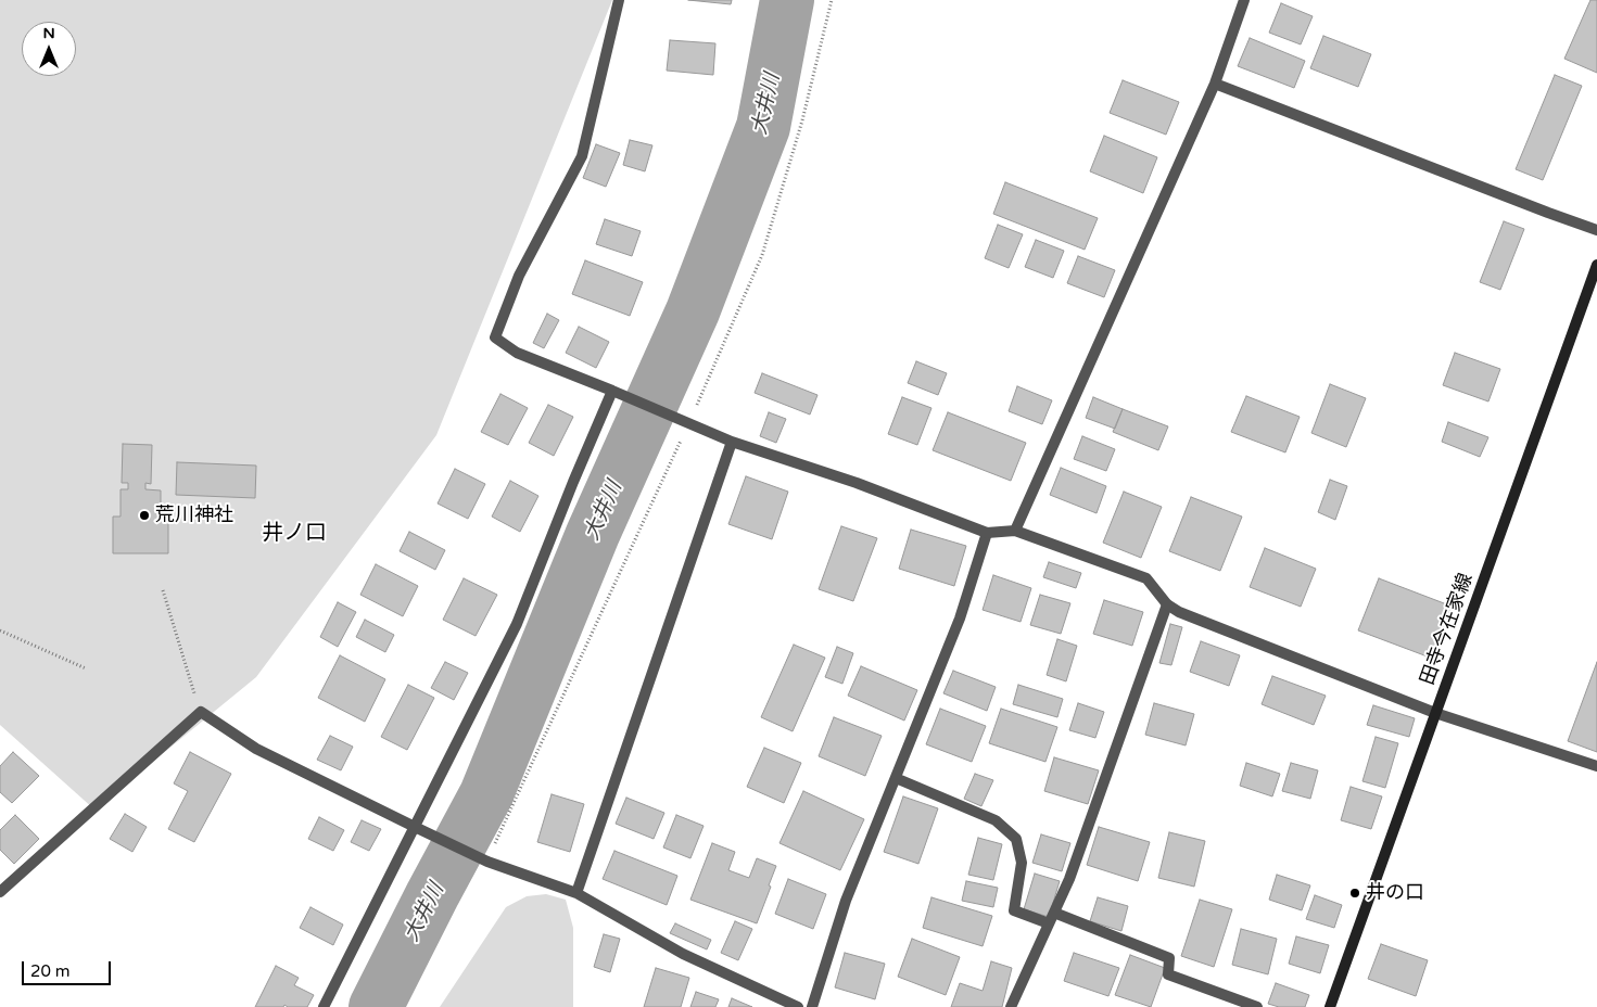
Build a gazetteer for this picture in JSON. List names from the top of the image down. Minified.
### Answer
{"streets":{"main road":["田寺今在家線"]},"districts":["井ノ口"],"water":["大井川"],"places":["荒川神社","井の口"],"scale_bar":"20 m","north":"top"}
